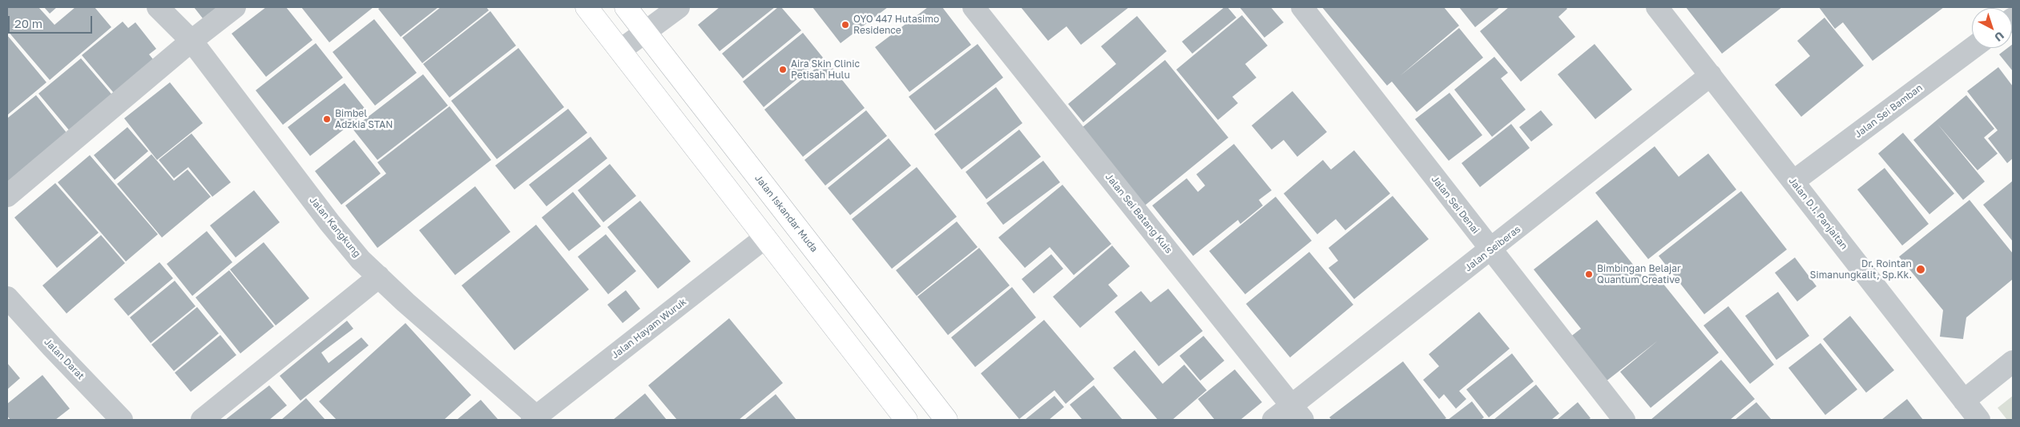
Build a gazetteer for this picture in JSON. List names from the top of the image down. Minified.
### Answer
{"streets":{"main road":["Jalan Iskandar Muda"],"street":["Jalan Sei Bamban","Jalan Sei Denai","Jalan Sei Batang Kuis","Jalan D.I. Panjaitan","Jalan Kangkung","Jalan Seiberas","Jalan Hayam Wuruk","Jalan Darat"]},"crossings":[["Jalan Sei Bamban","Jalan D.I. Panjaitan"],["Jalan Sei Denai","Jalan Seiberas"],["Jalan Sei Batang Kuis","Jalan Seiberas"],["Jalan D.I. Panjaitan","Jalan Seiberas"],["Jalan Kangkung","Jalan Hayam Wuruk"]],"places":["OYO 447 Hutasimo Residence","Aira Skin Clinic Petisah Hulu","Bimbel Adzkia STAN","Dr. Rointan Simanungkalit, Sp.Kk.","Bimbingan Belajar Quantum Creative"],"scale_bar":"20 m","north":"bottom right"}
